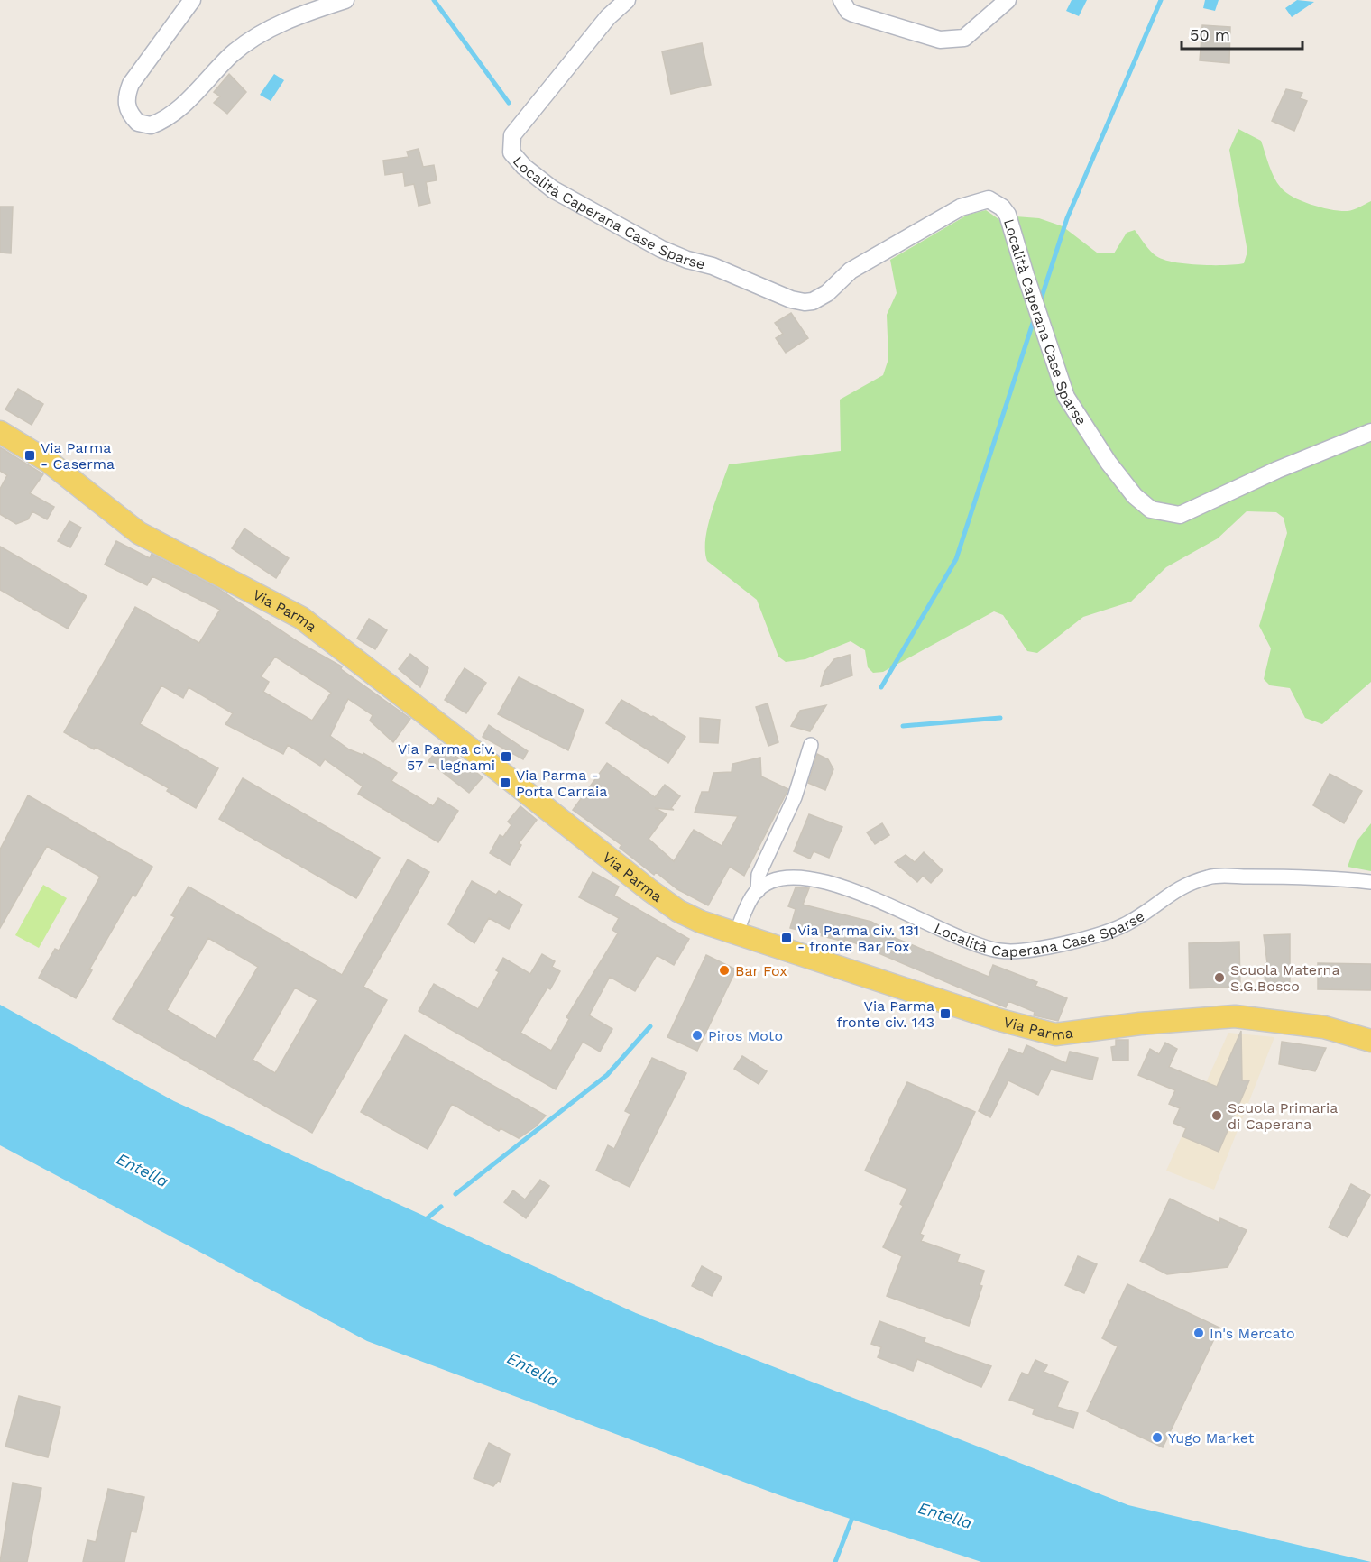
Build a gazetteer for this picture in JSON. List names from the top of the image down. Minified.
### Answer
{"streets":{"main road":["Via Parma"],"street":["Località Caperana Case Sparse"]},"water":["Entella"],"places":{"transit":["Via Parma - Caserma","Via Parma civ. 57 - legnami","Via Parma - Porta Carraia","Via Parma civ. 131 - fronte Bar Fox","Via Parma fronte civ. 143"],"other":["Bar Fox","Scuola Materna S.G.Bosco","Piros Moto","Scuola Primaria di Caperana","In's Mercato","Yugo Market"]},"scale_bar":"50 m"}
